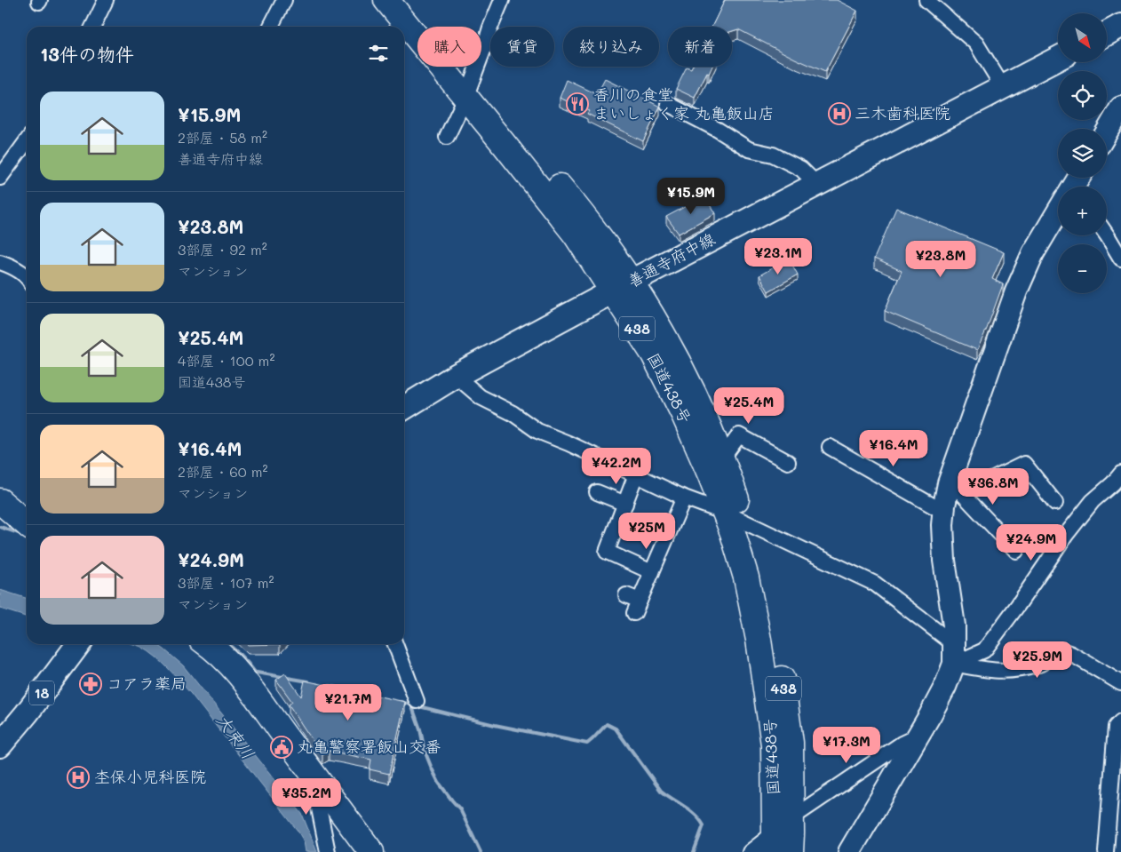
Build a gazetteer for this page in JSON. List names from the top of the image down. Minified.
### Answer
{"streets":{"highway":["438","国道438号"],"main road":["善通寺府中線","18"]},"crossings":[["善通寺府中線","国道438号"]],"water":["大束川"],"places":{"restaurant":["香川の食堂 まいしょく家 丸亀飯山店"],"hospital":["三木歯科医院","杢保小児科医院"],"pharmacy":["コアラ薬局"],"public building":["丸亀警察署飯山交番"]},"north":"bottom right","page":{"map_buttons":["+","−"],"chip":["購入","賃貸","絞り込み","新着"],"heading":"13件の物件","list":[{"name":"¥15.9M","note":"2部屋 · 58 m² · 善通寺府中線"},{"name":"¥23.8M","note":"3部屋 · 92 m² · マンション"},{"name":"¥25.4M","note":"4部屋 · 100 m² · 国道438号"},{"name":"¥16.4M","note":"2部屋 · 60 m² · マンション"},{"name":"¥24.9M","note":"3部屋 · 107 m² · マンション"}],"price":["¥15.9M","¥23.1M","¥23.8M","¥25.4M","¥16.4M","¥42.2M","¥36.8M","¥25M","¥24.9M","¥25.9M","¥21.7M","¥17.3M","¥35.2M"]}}
